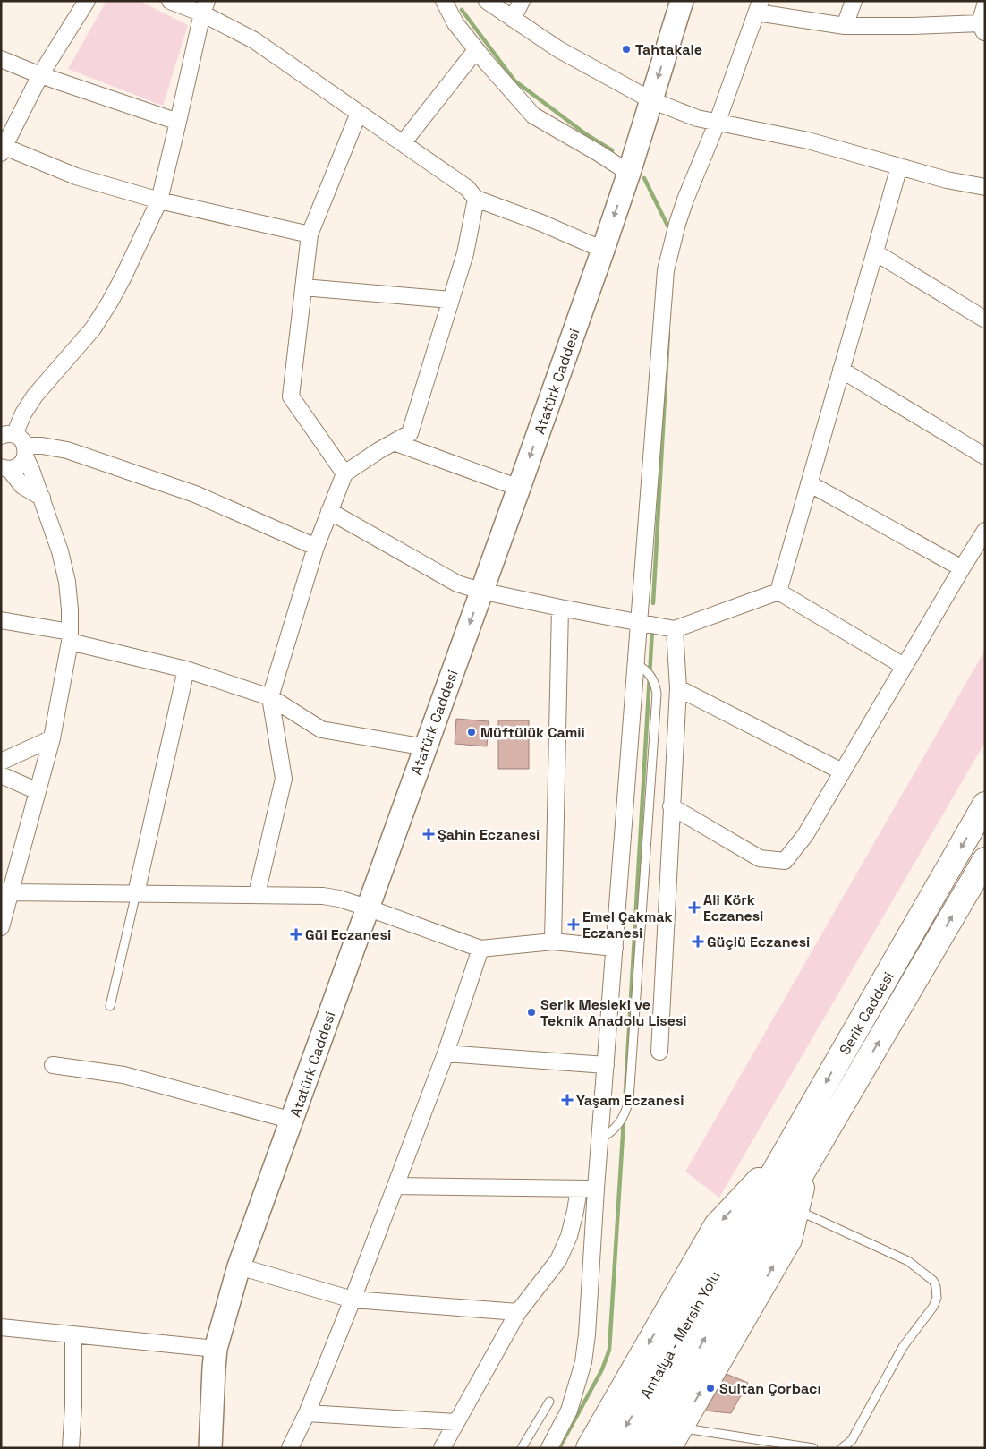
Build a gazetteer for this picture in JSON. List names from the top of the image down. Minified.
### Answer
{"streets":{"highway":["Serik Caddesi","Antalya - Mersin Yolu"],"main road":["Atatürk Caddesi"]},"crossings":[["Serik Caddesi","Antalya - Mersin Yolu"]],"one_way":["Atatürk Caddesi"],"places":{"other":["Tahtakale","Müftülük Camii","Serik Mesleki ve Teknik Anadolu Lisesi","Sultan Çorbacı"],"health":["Şahin Eczanesi","Ali Körk Eczanesi","Emel Çakmak Eczanesi","Gül Eczanesi","Güçlü Eczanesi","Yaşam Eczanesi"]}}
